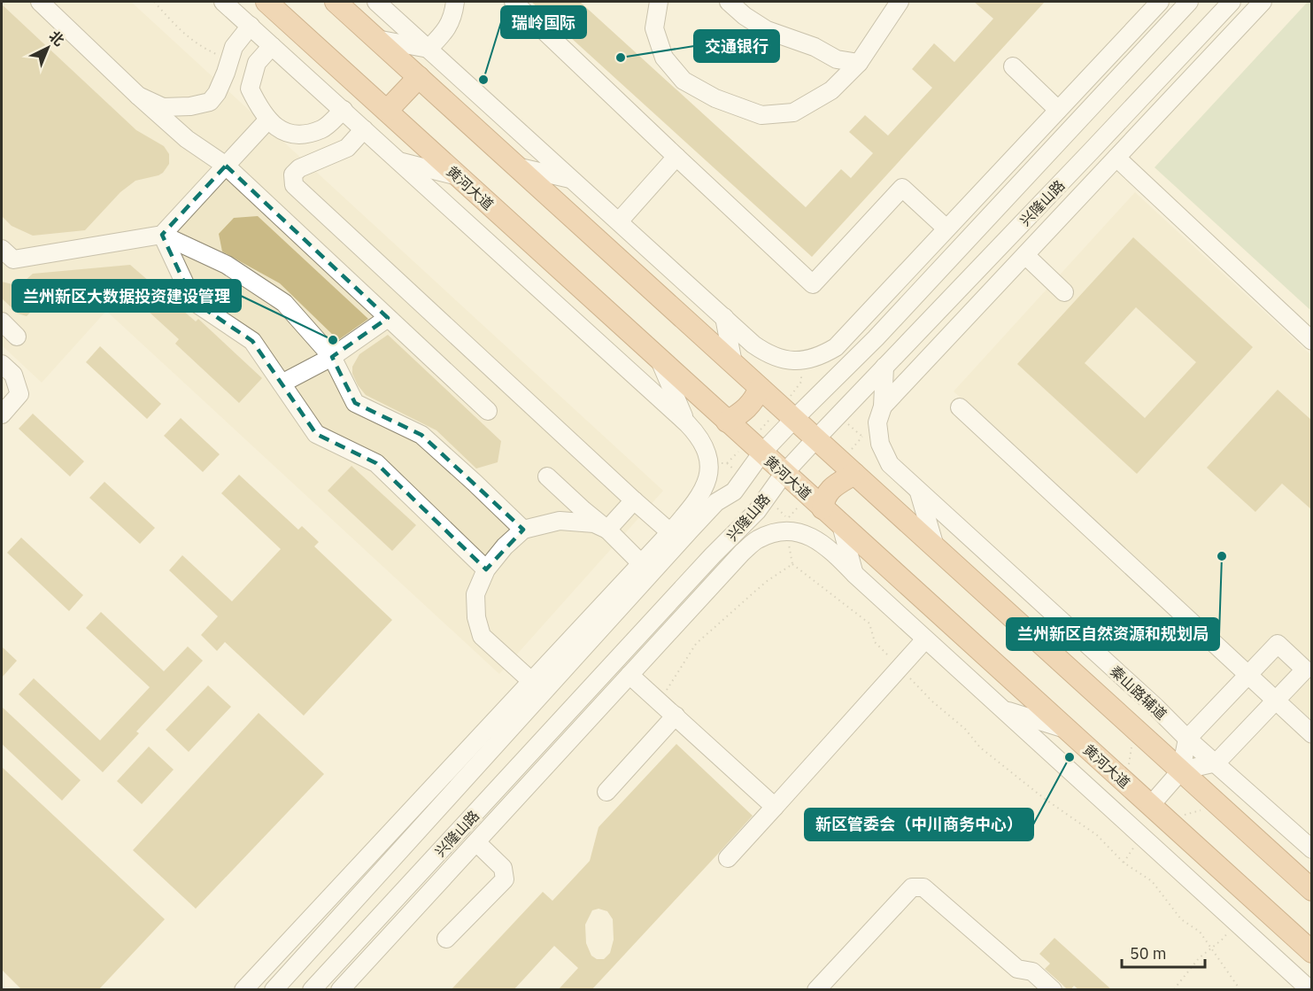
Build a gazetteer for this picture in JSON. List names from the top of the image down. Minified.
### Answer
{"streets":{"main road":["黄河大道"],"street":["兴隆山路","秦山路辅道"]},"crossings":[["黄河大道","兴隆山路"],["兴隆山路","秦山路辅道"]],"places":["交通银行","瑞岭国际","兰州新区大数据投资建设管理","兰州新区自然资源和规划局","新区管委会（中川商务中心）"],"scale_bar":"50 m","north":"top right"}
